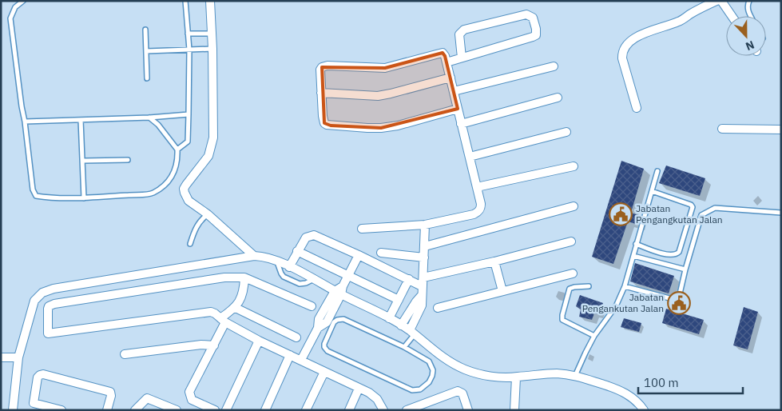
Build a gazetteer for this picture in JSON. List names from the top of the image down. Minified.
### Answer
{"places":{"public building":["Jabatan Pengangkutan Jalan","Jabatan Pengankutan Jalan"]},"scale_bar":"100 m","north":"bottom"}
